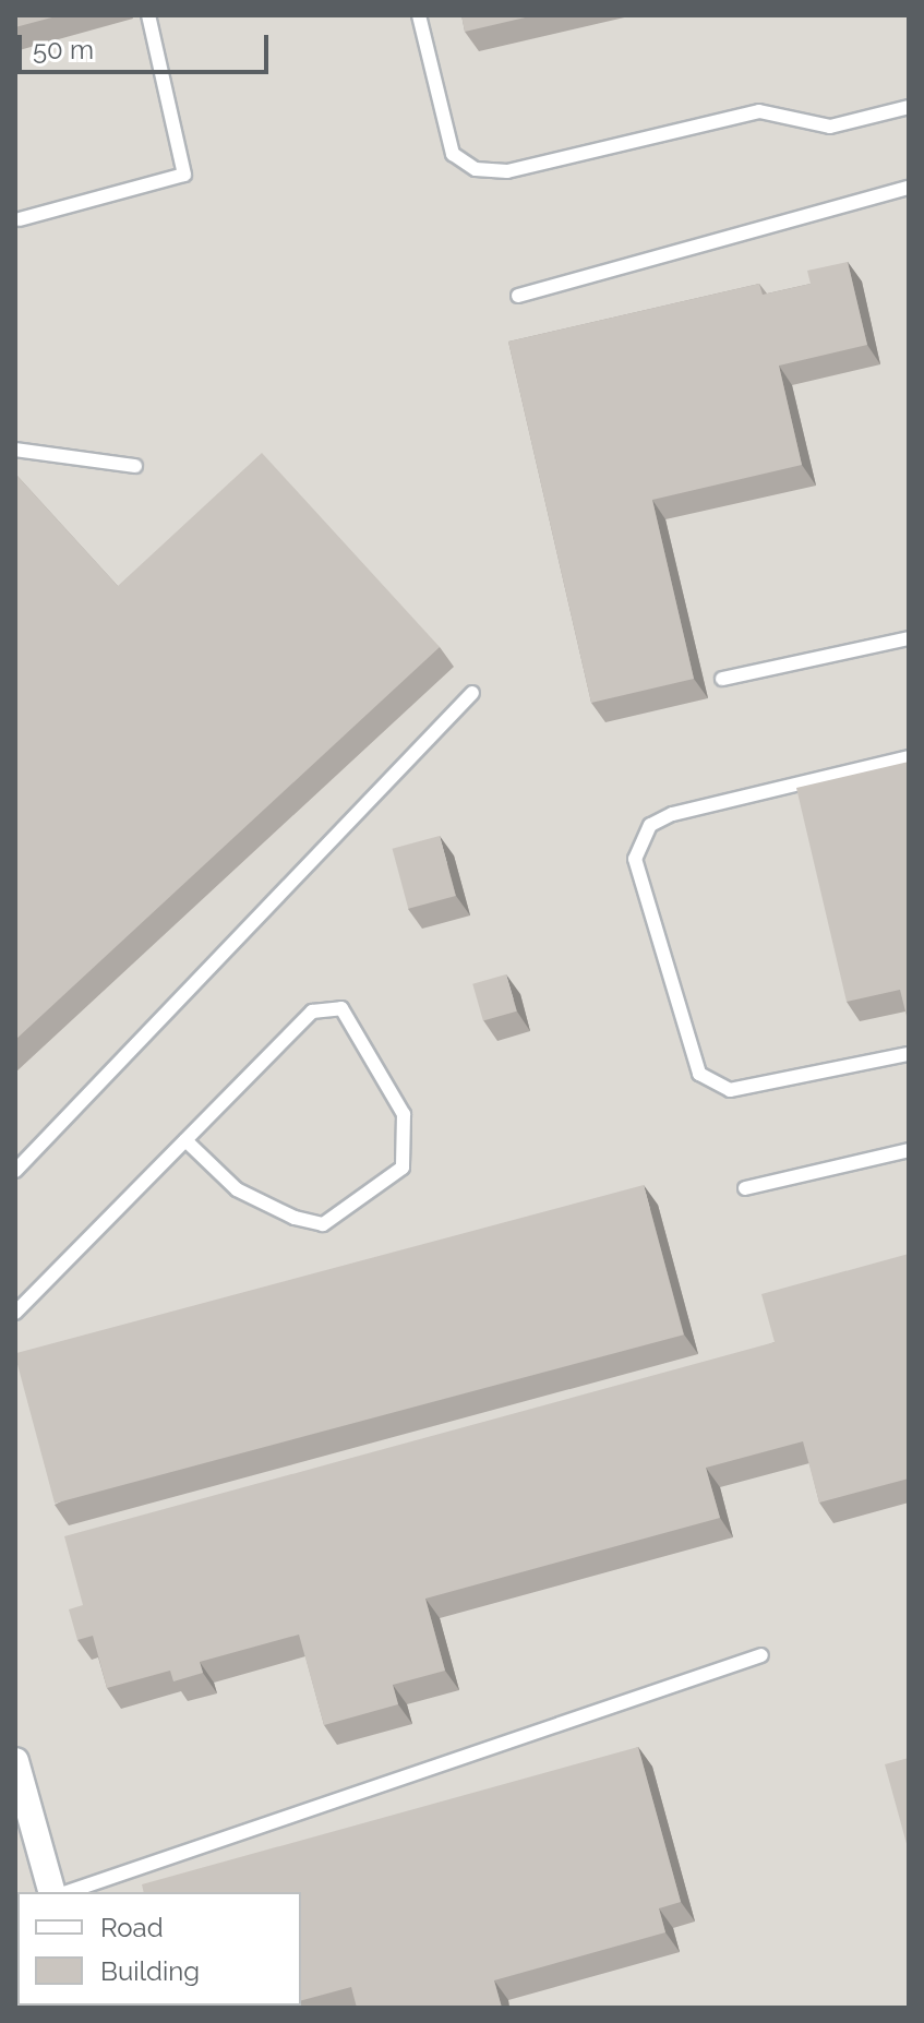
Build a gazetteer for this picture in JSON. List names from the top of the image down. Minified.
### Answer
{"legend":["Road","Building"],"scale_bar":"50 m"}
